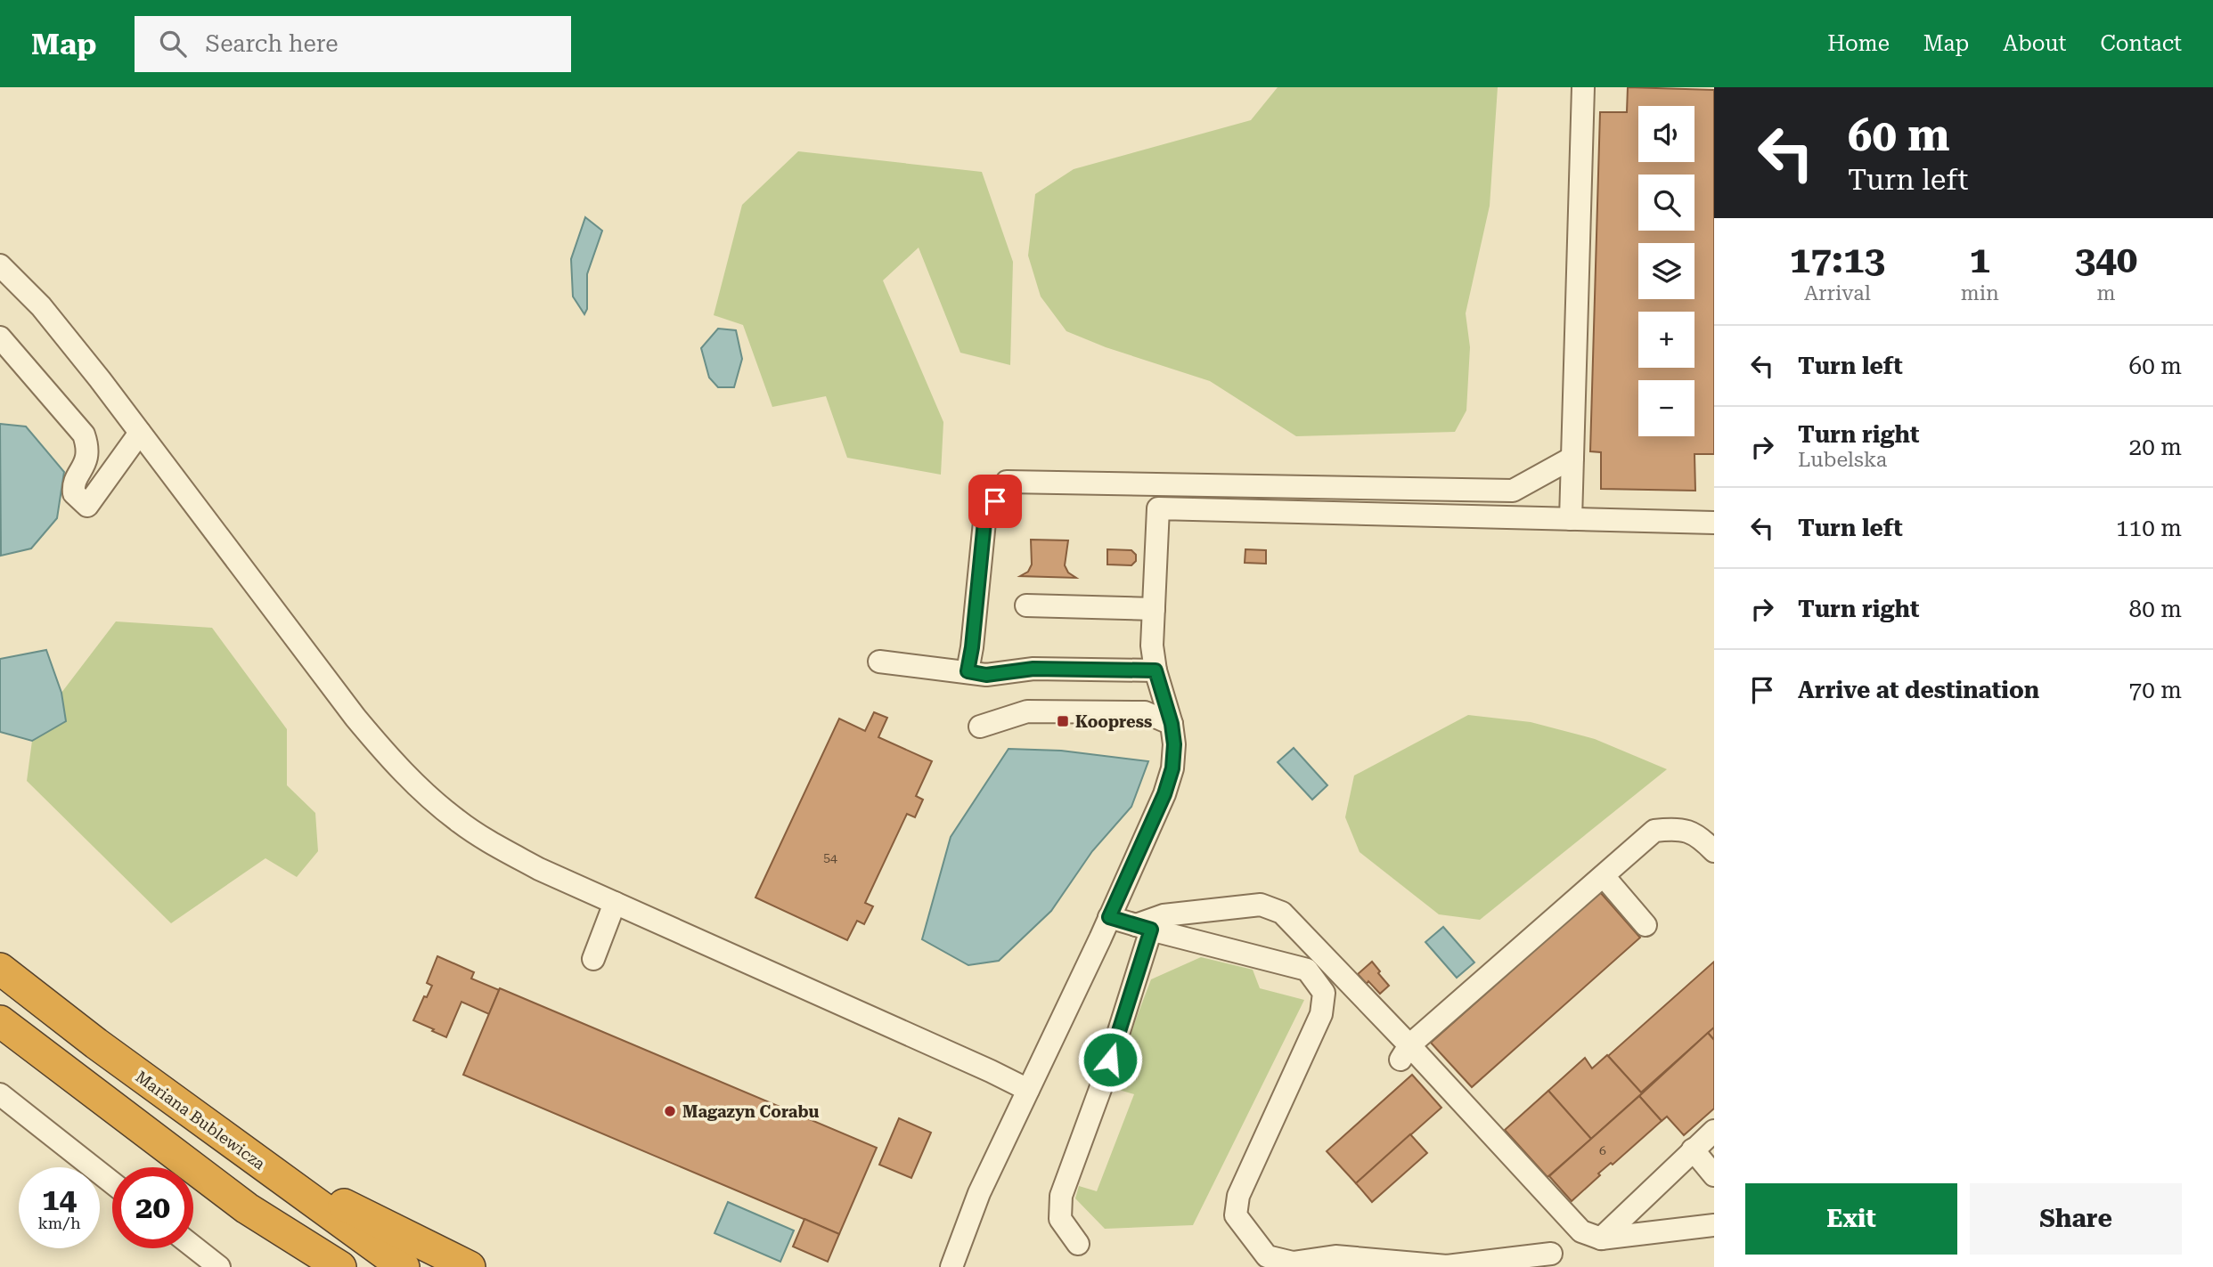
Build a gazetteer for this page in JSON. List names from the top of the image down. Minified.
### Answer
{"streets":{"highway":["Mariana Bublewicza"]},"places":{"transit":["Koopress"],"other":["Magazyn Corabu"]},"house_numbers":["54","6"],"page":{"header":"Map","search":"Search here","nav":["Home","Map","About","Contact"],"turn":["60 m","Turn left"],"map_buttons":["+","−"],"eta":["17:13","Arrival","1","min","340","m"],"list":[{"name":"Turn left","value":"60 m"},{"name":"Turn right","note":"Lubelska","value":"20 m"},{"name":"Turn left","value":"110 m"},{"name":"Turn right","value":"80 m"},{"name":"Arrive at destination","value":"70 m"}],"speed":"14 km/h","limit":"20","buttons":["Exit","Share"]}}
